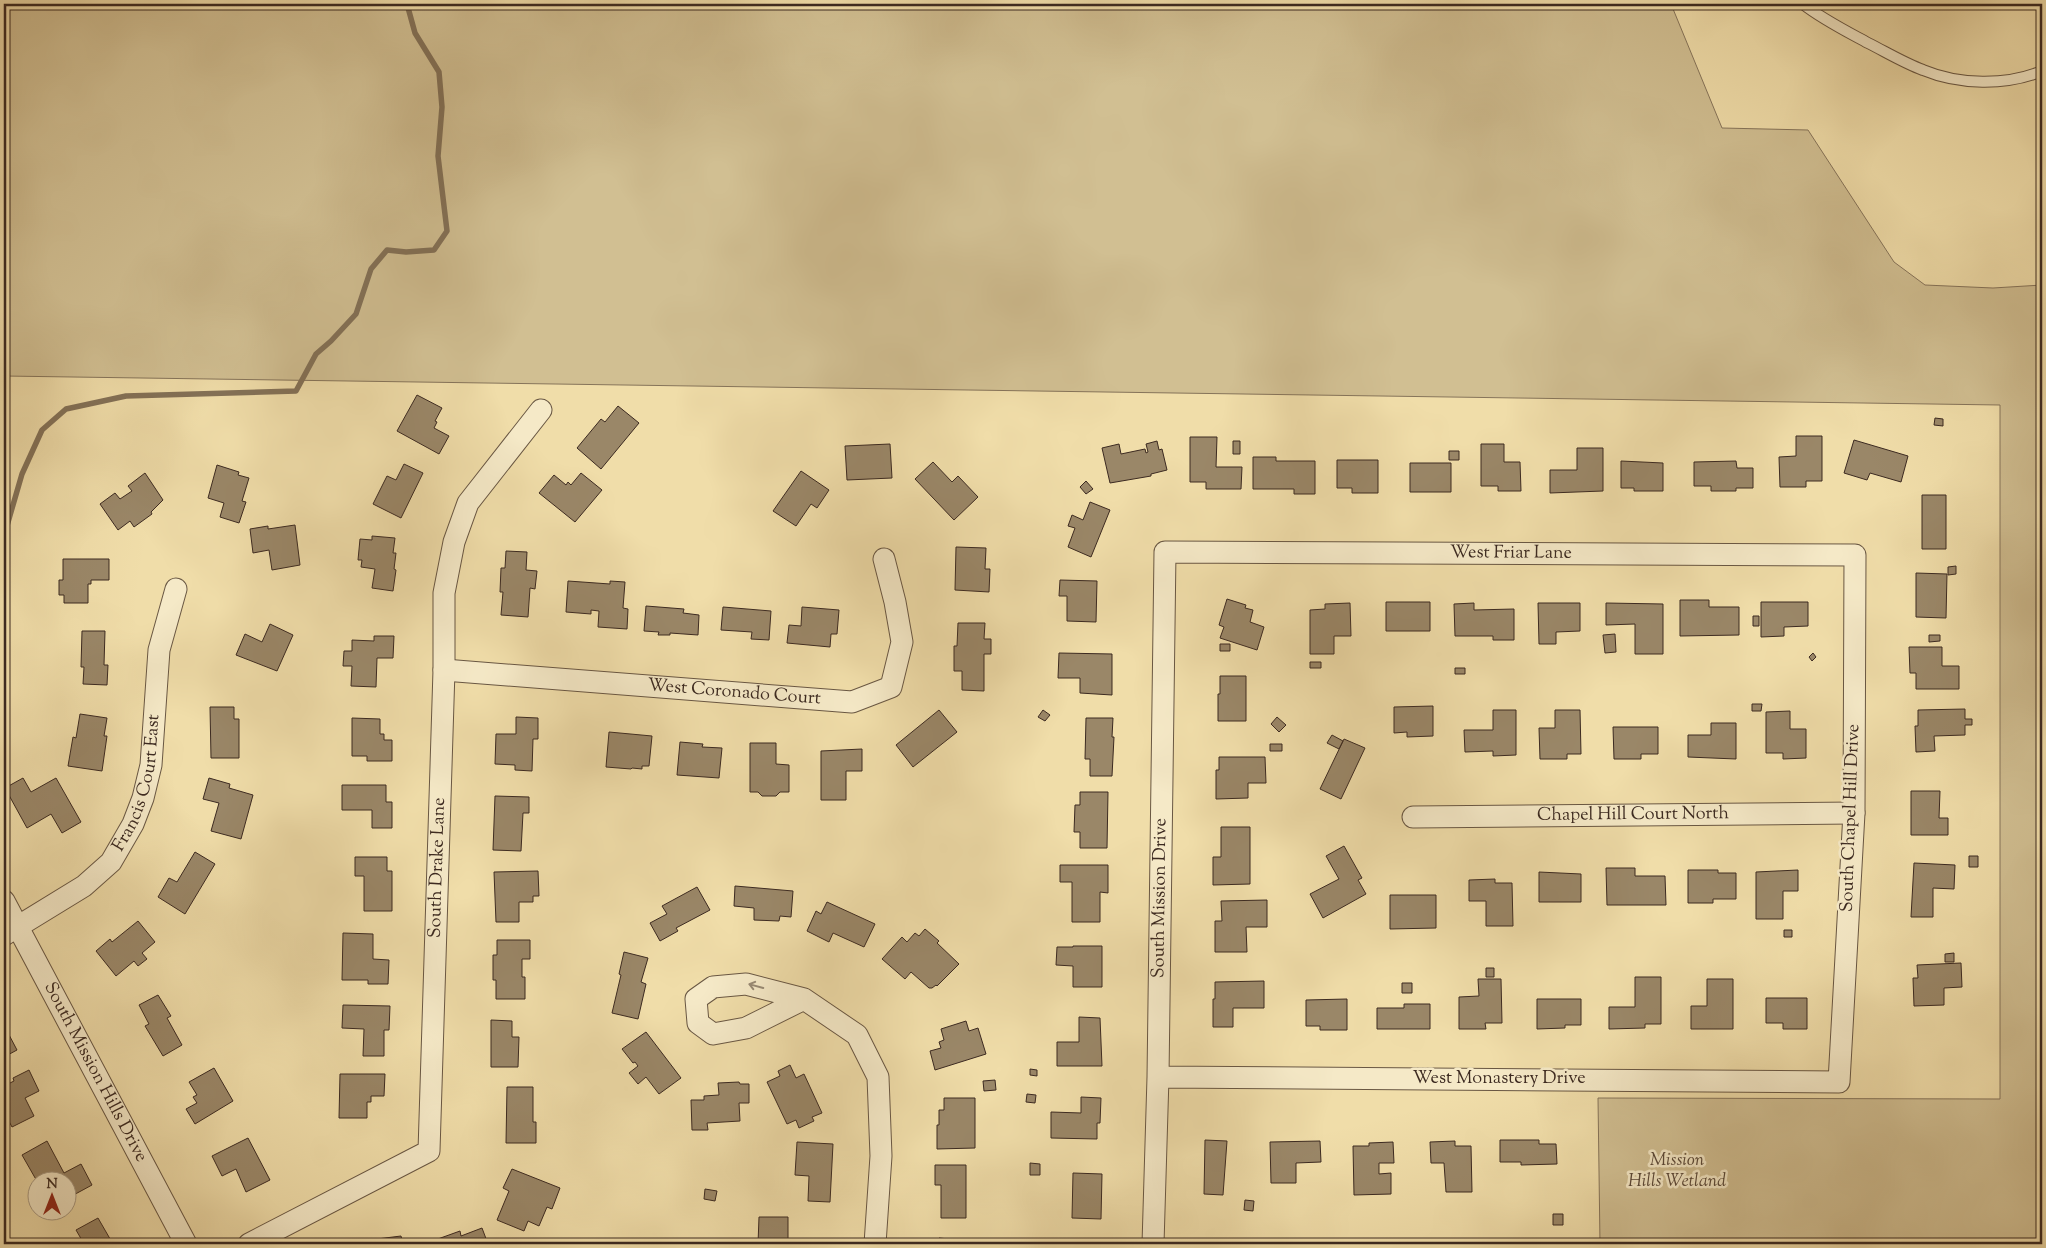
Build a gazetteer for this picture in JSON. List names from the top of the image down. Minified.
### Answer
{"streets":{"street":["West Friar Lane","West Coronado Court","Francis Court East","Chapel Hill Court North","South Chapel Hill Drive","South Drake Lane","South Mission Drive","South Mission Hills Drive","West Monastery Drive"]},"crossings":[["West Friar Lane","South Chapel Hill Drive"],["West Friar Lane","South Mission Drive"],["West Coronado Court","South Drake Lane"],["Francis Court East","South Mission Hills Drive"],["Chapel Hill Court North","South Chapel Hill Drive"],["South Chapel Hill Drive","West Monastery Drive"],["South Mission Drive","West Monastery Drive"]],"parks":["Mission Hills Wetland"],"north":"top"}
